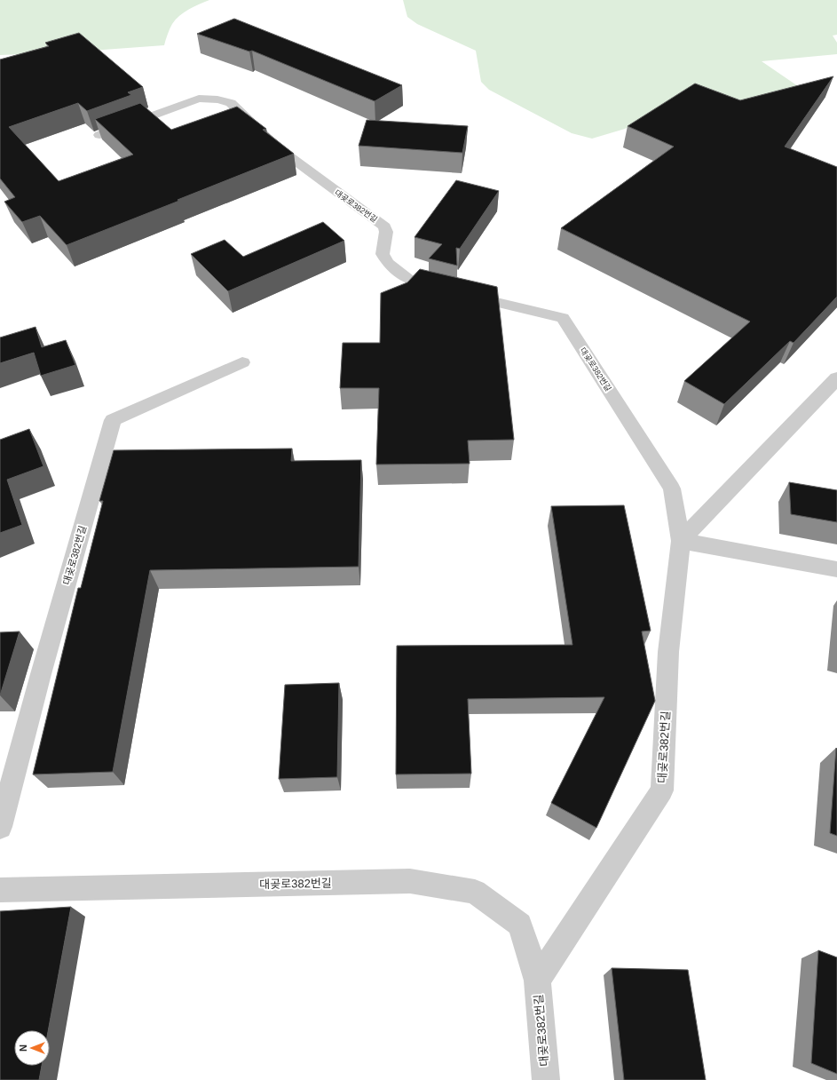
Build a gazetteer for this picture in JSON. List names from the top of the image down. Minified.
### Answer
{"streets":{"lane":["대곶로382번길"]},"north":"left"}
